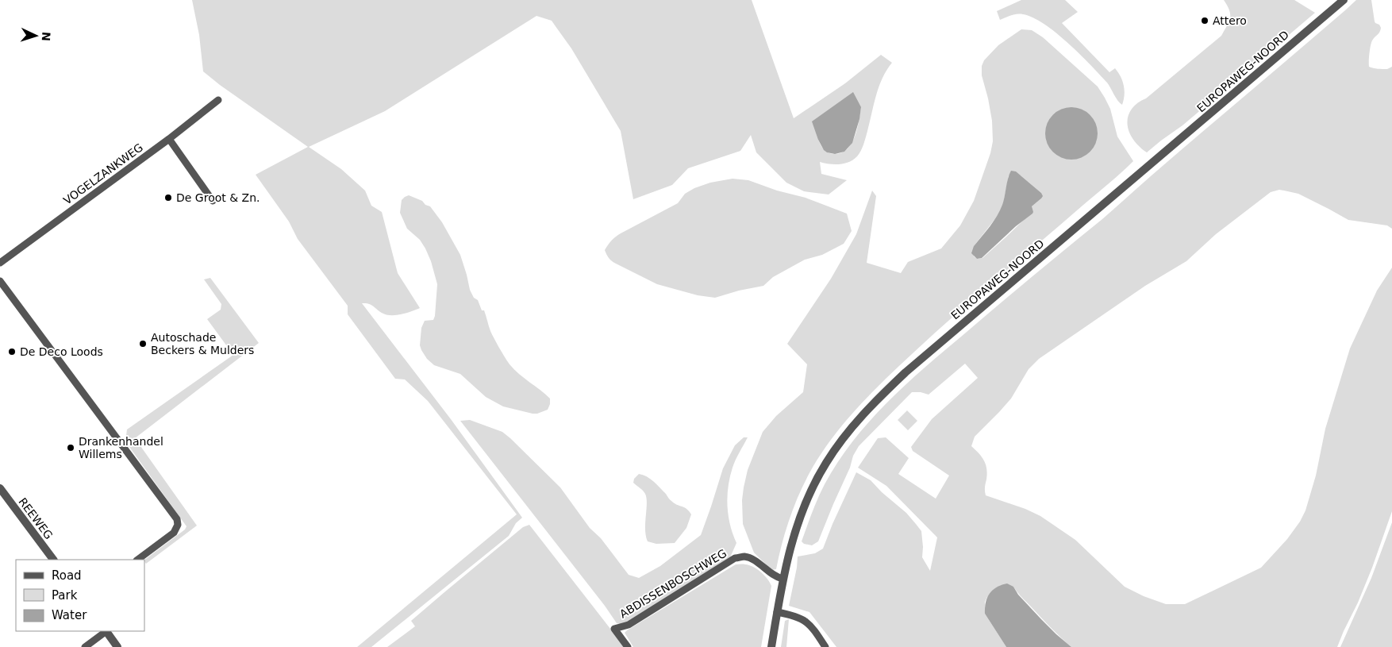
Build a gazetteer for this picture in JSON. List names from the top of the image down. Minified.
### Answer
{"streets":{"street":["EUROPAWEG-NOORD","VOGELZANKWEG","REEWEG","ABDISSENBOSCHWEG"]},"crossings":[["EUROPAWEG-NOORD","ABDISSENBOSCHWEG"]],"places":["Attero","De Groot & Zn.","Autoschade Beckers & Mulders","De Deco Loods","Drankenhandel Willems"],"legend":["Road","Park","Water"],"north":"right"}
